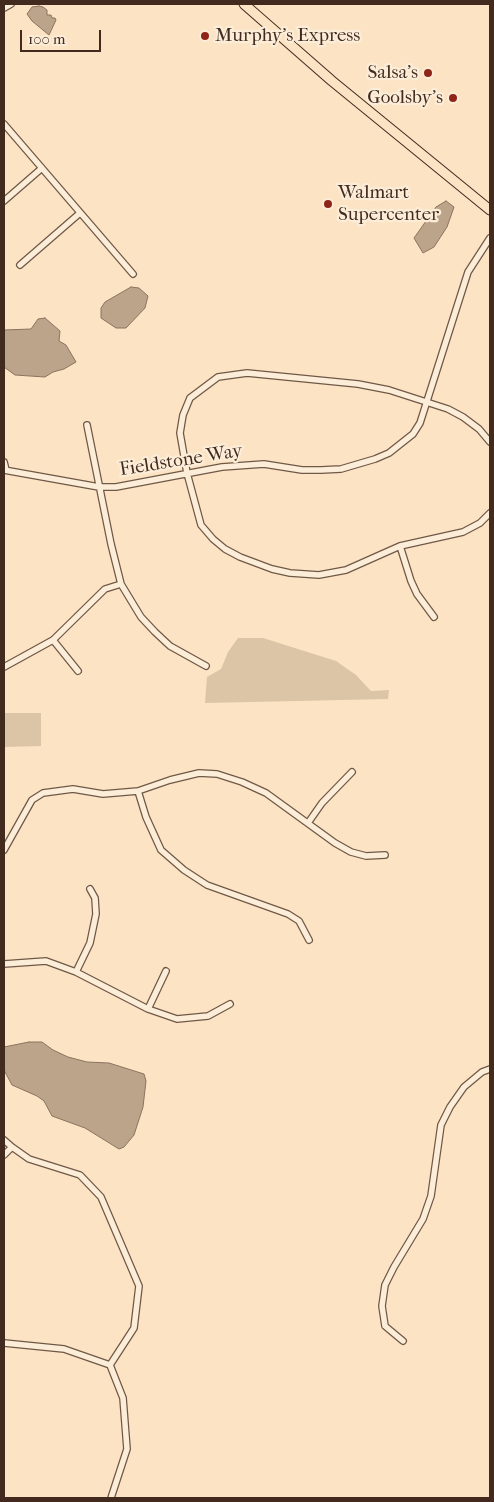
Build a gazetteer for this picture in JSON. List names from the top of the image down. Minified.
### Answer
{"streets":{"street":["Fieldstone Way"]},"places":["Murphy's Express","Salsa's","Goolsby's","Walmart Supercenter"],"scale_bar":"100 m"}
